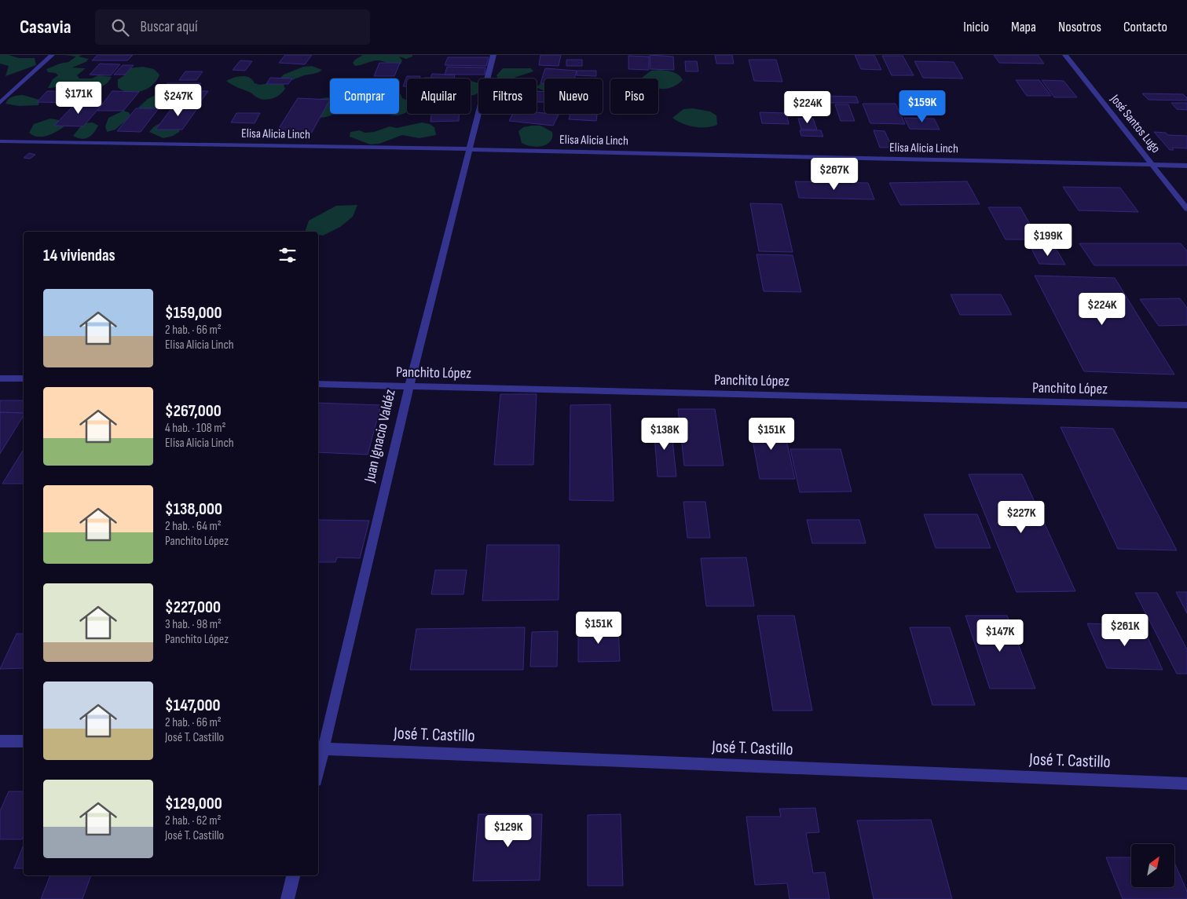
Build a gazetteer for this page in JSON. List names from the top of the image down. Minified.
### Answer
{"streets":{"street":["José Santos Lugo","Elisa Alicia Linch","Panchito López","Juan Ignacio Valdéz","José T. Castillo"]},"crossings":[["José Santos Lugo","Elisa Alicia Linch"],["Elisa Alicia Linch","Juan Ignacio Valdéz"],["Panchito López","Juan Ignacio Valdéz"],["Juan Ignacio Valdéz","José T. Castillo"]],"north":"top right","page":{"header":"Casavia","search":"Buscar aquí","nav":["Inicio","Mapa","Nosotros","Contacto"],"chip":["Comprar","Alquilar","Filtros","Nuevo","Piso"],"price":["$171K","$247K","$159K","$224K","$267K","$199K","$224K","$138K","$151K","$227K","$151K","$261K","$147K","$129K"],"heading":"14 viviendas","list":[{"name":"$159,000","note":"2 hab. · 66 m² · Elisa Alicia Linch"},{"name":"$267,000","note":"4 hab. · 108 m² · Elisa Alicia Linch"},{"name":"$138,000","note":"2 hab. · 64 m² · Panchito López"},{"name":"$227,000","note":"3 hab. · 98 m² · Panchito López"},{"name":"$147,000","note":"2 hab. · 66 m² · José T. Castillo"},{"name":"$129,000","note":"2 hab. · 62 m² · José T. Castillo"}]}}
